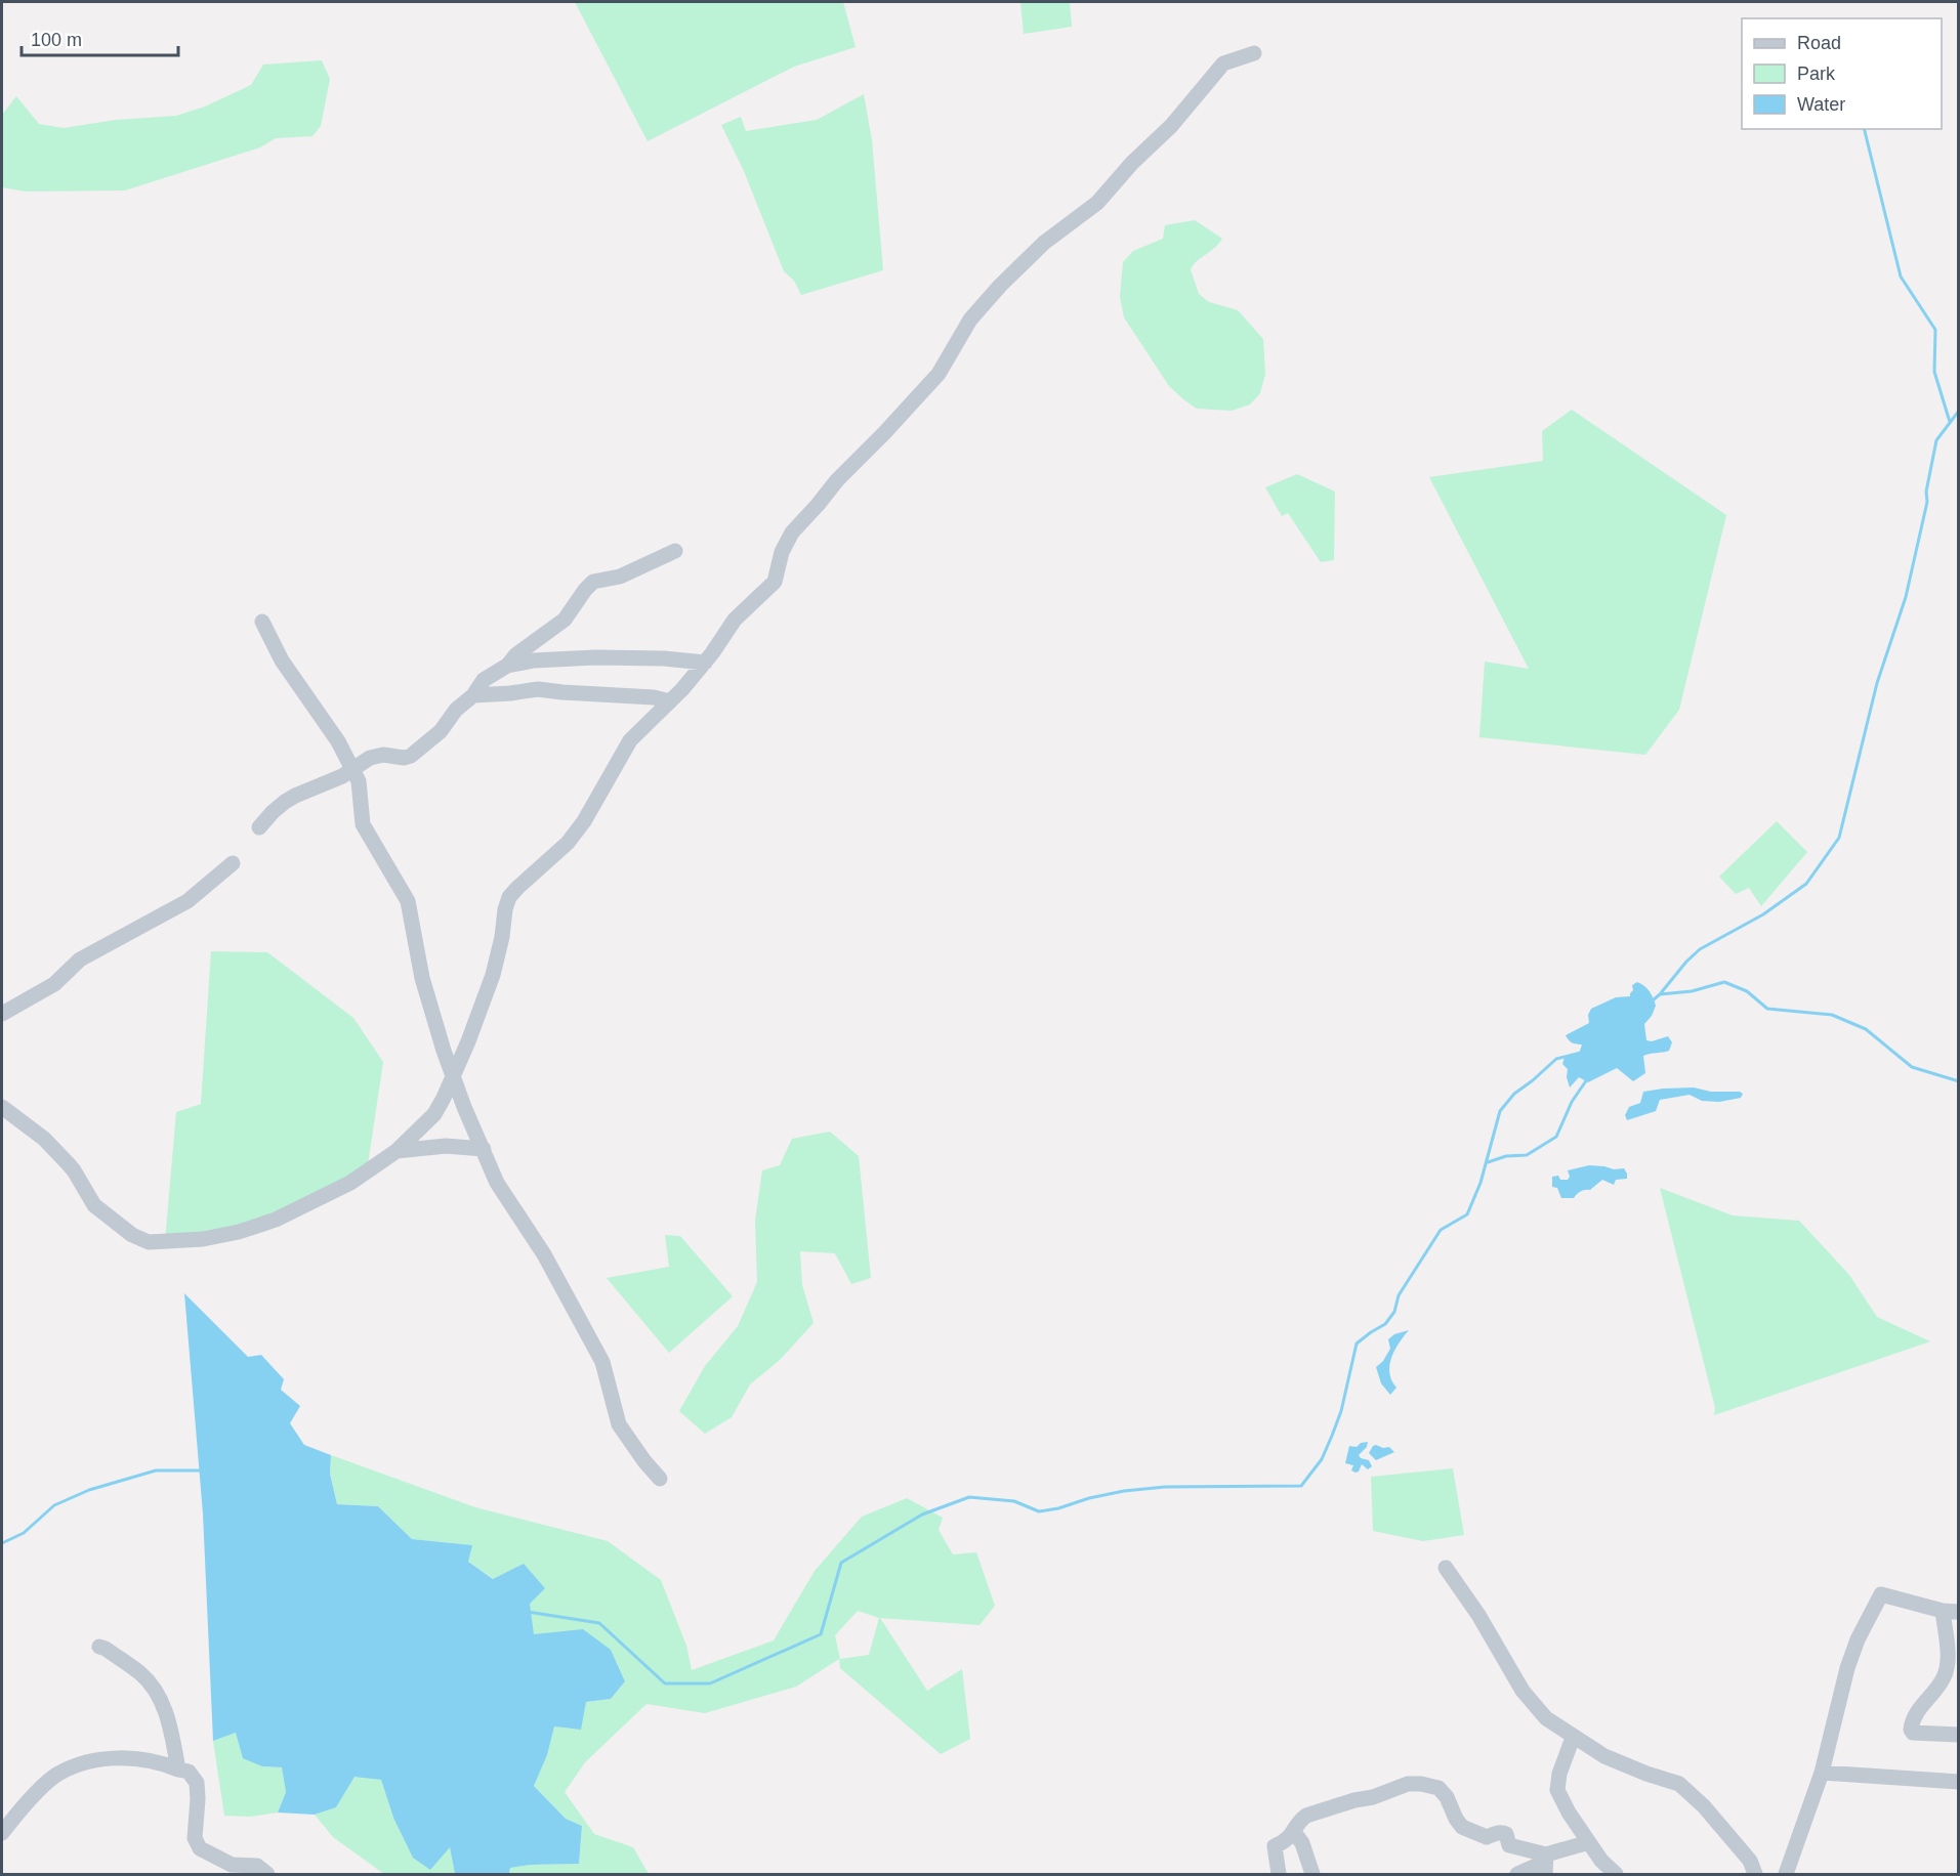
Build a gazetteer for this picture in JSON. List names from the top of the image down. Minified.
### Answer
{"legend":["Road","Park","Water"],"scale_bar":"100 m"}
